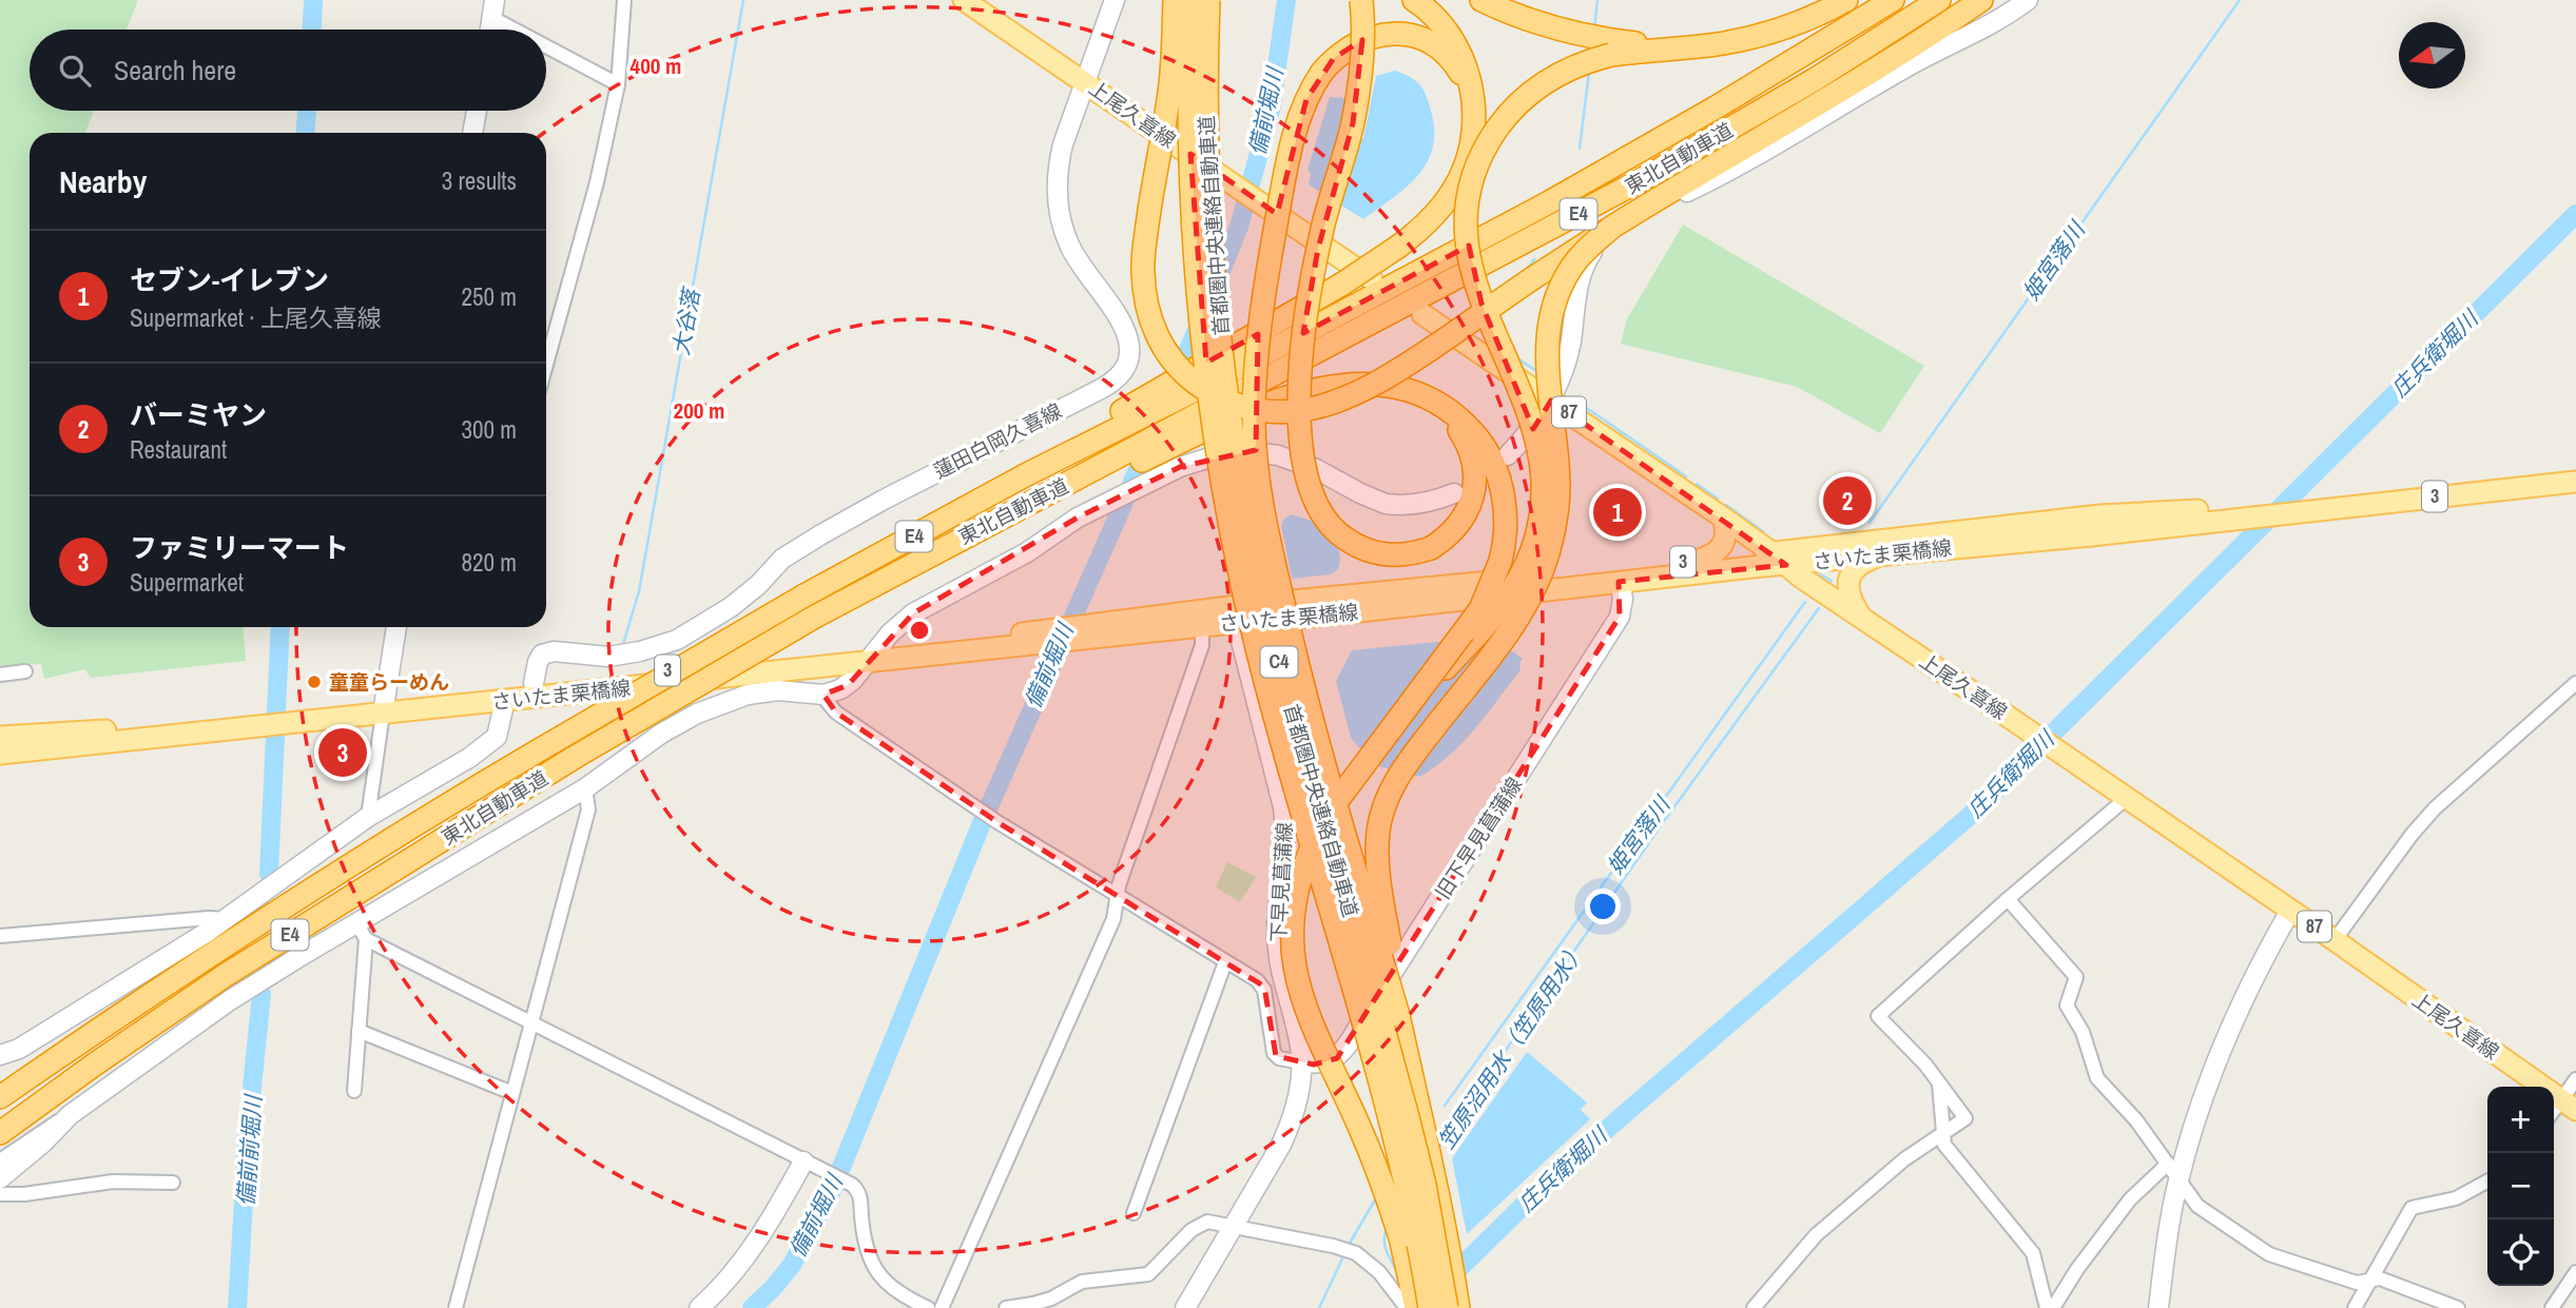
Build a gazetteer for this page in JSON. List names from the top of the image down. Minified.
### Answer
{"streets":{"highway":["東北自動車道","E4","首都圏中央連絡自動車道","C4"],"main road":["上尾久喜線","87","3","さいたま栗橋線"],"street":["蓮田白岡久喜線","旧下早見菖蒲線","下早見菖蒲線"]},"crossings":[["上尾久喜線","蓮田白岡久喜線"],["上尾久喜線","さいたま栗橋線"],["蓮田白岡久喜線","さいたま栗橋線"],["さいたま栗橋線","旧下早見菖蒲線"],["さいたま栗橋線","下早見菖蒲線"],["旧下早見菖蒲線","下早見菖蒲線"]],"water":["備前堀川","姫宮落川","大谷落","庄兵衛堀川","笠原沼用水（笠原用水）","備前前堀川"],"places":["童童らーめん"],"north":"left","page":{"search":"Search here","heading":["Nearby","3 results"],"list":[{"mark":"1","name":"セブン-イレブン","note":"Supermarket · 上尾久喜線","value":"250 m"},{"mark":"2","name":"バーミヤン","note":"Restaurant","value":"300 m"},{"mark":"3","name":"ファミリーマート","note":"Supermarket","value":"820 m"}],"pins":["2","1","3"],"map_buttons":["+","−"]},"rings":["400 m","200 m"]}
